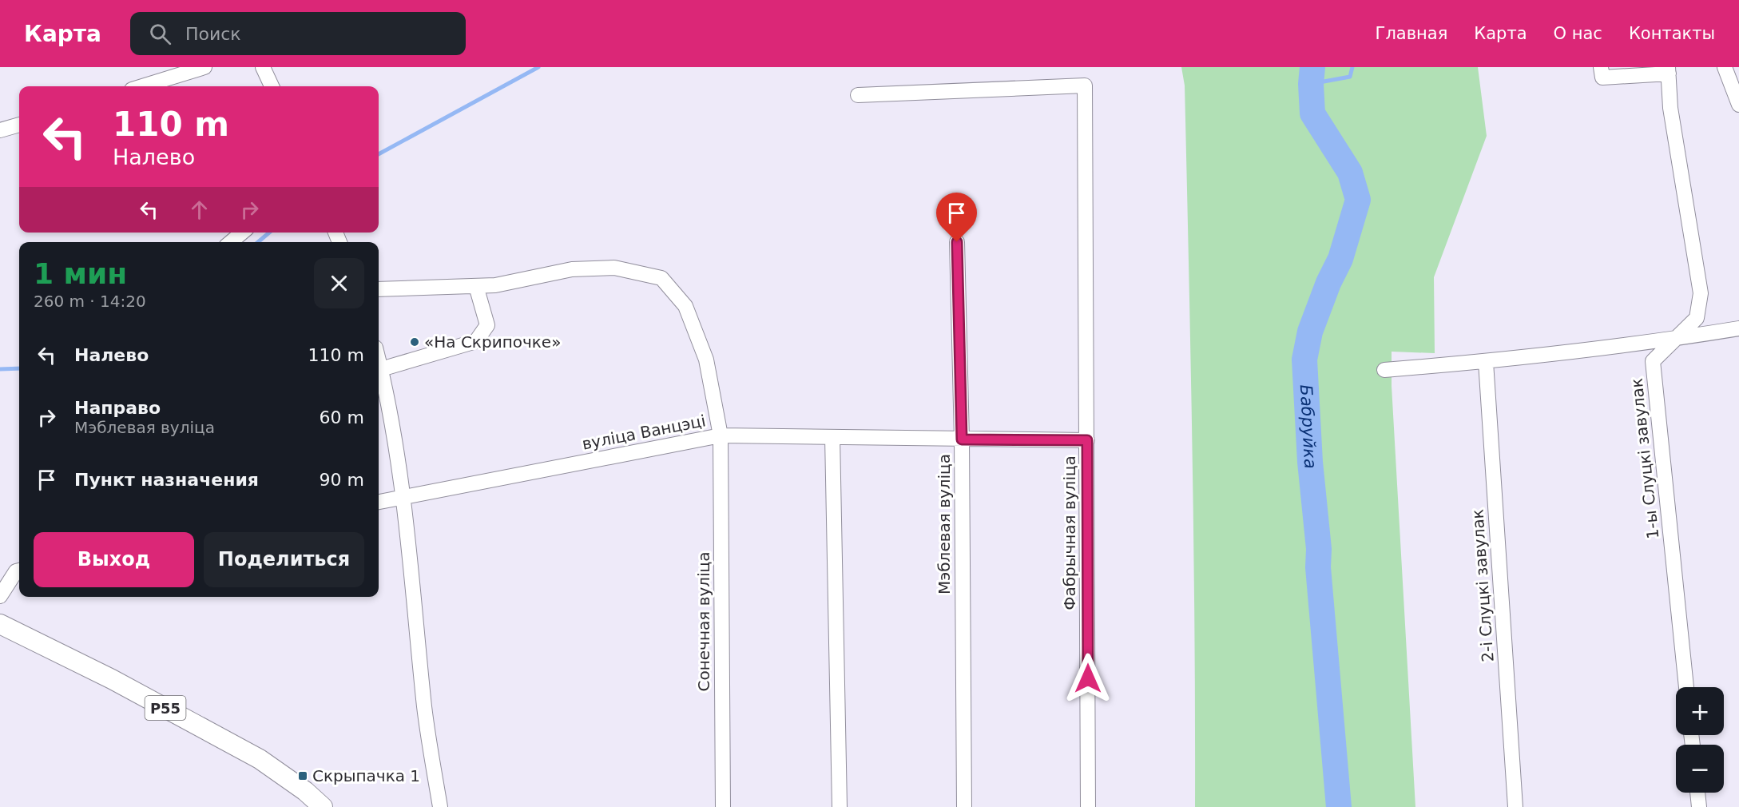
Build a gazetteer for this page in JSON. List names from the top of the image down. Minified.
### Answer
{"streets":{"main road":["Р55"],"street":["вуліца Ванцэці","1-ы Слуцкі завулак","Мэблевая вуліца","Фабрычная вуліца","2-і Слуцкі завулак","Сонечная вуліца"]},"crossings":[["вуліца Ванцэці","Сонечная вуліца"]],"water":["Бабруйка"],"places":{"other":["«На Скрипочке»"],"transit":["Скрыпачка 1"]},"page":{"header":"Карта","search":"Поиск","nav":["Главная","Карта","О нас","Контакты"],"turn":["110 m","Налево"],"heading":["1 мин","260 m · 14:20"],"list":[{"name":"Налево","value":"110 m"},{"name":"Направо","note":"Мэблевая вуліца","value":"60 m"},{"name":"Пункт назначения","value":"90 m"}],"buttons":["Выход","Поделиться"],"map_buttons":["+","−"]}}
